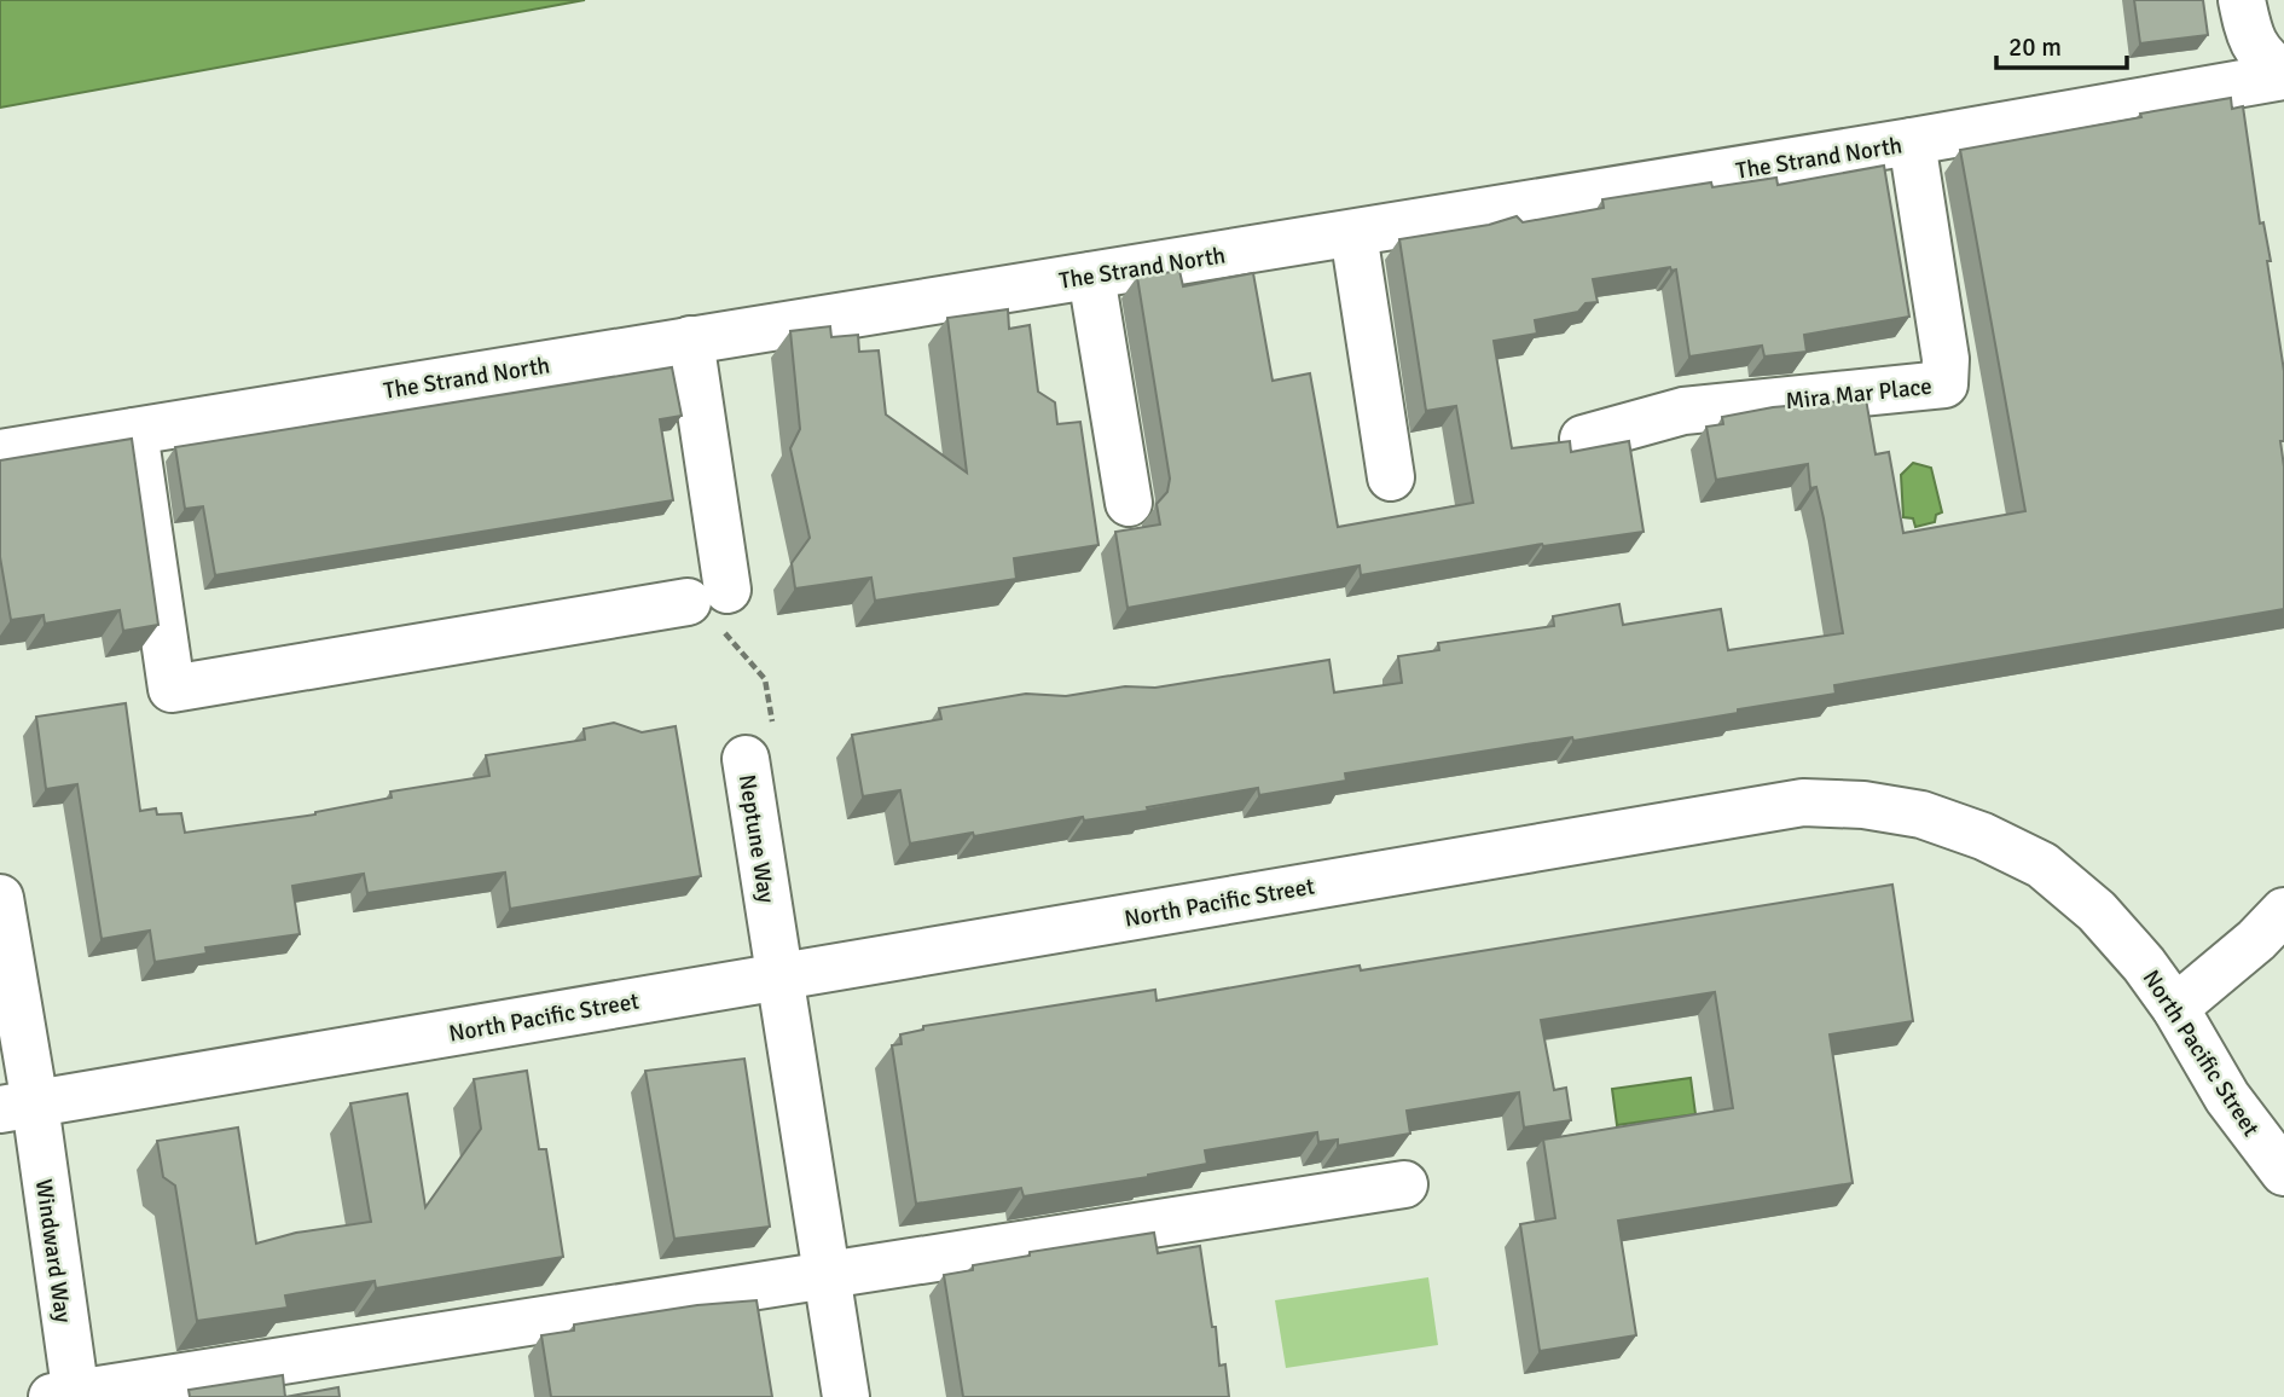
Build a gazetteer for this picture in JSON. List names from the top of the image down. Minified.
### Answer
{"streets":{"street":["The Strand North","Mira Mar Place","Neptune Way","North Pacific Street","Windward Way"]},"crossings":[["The Strand North","Mira Mar Place"],["Neptune Way","North Pacific Street"],["North Pacific Street","Windward Way"]],"scale_bar":"20 m"}
